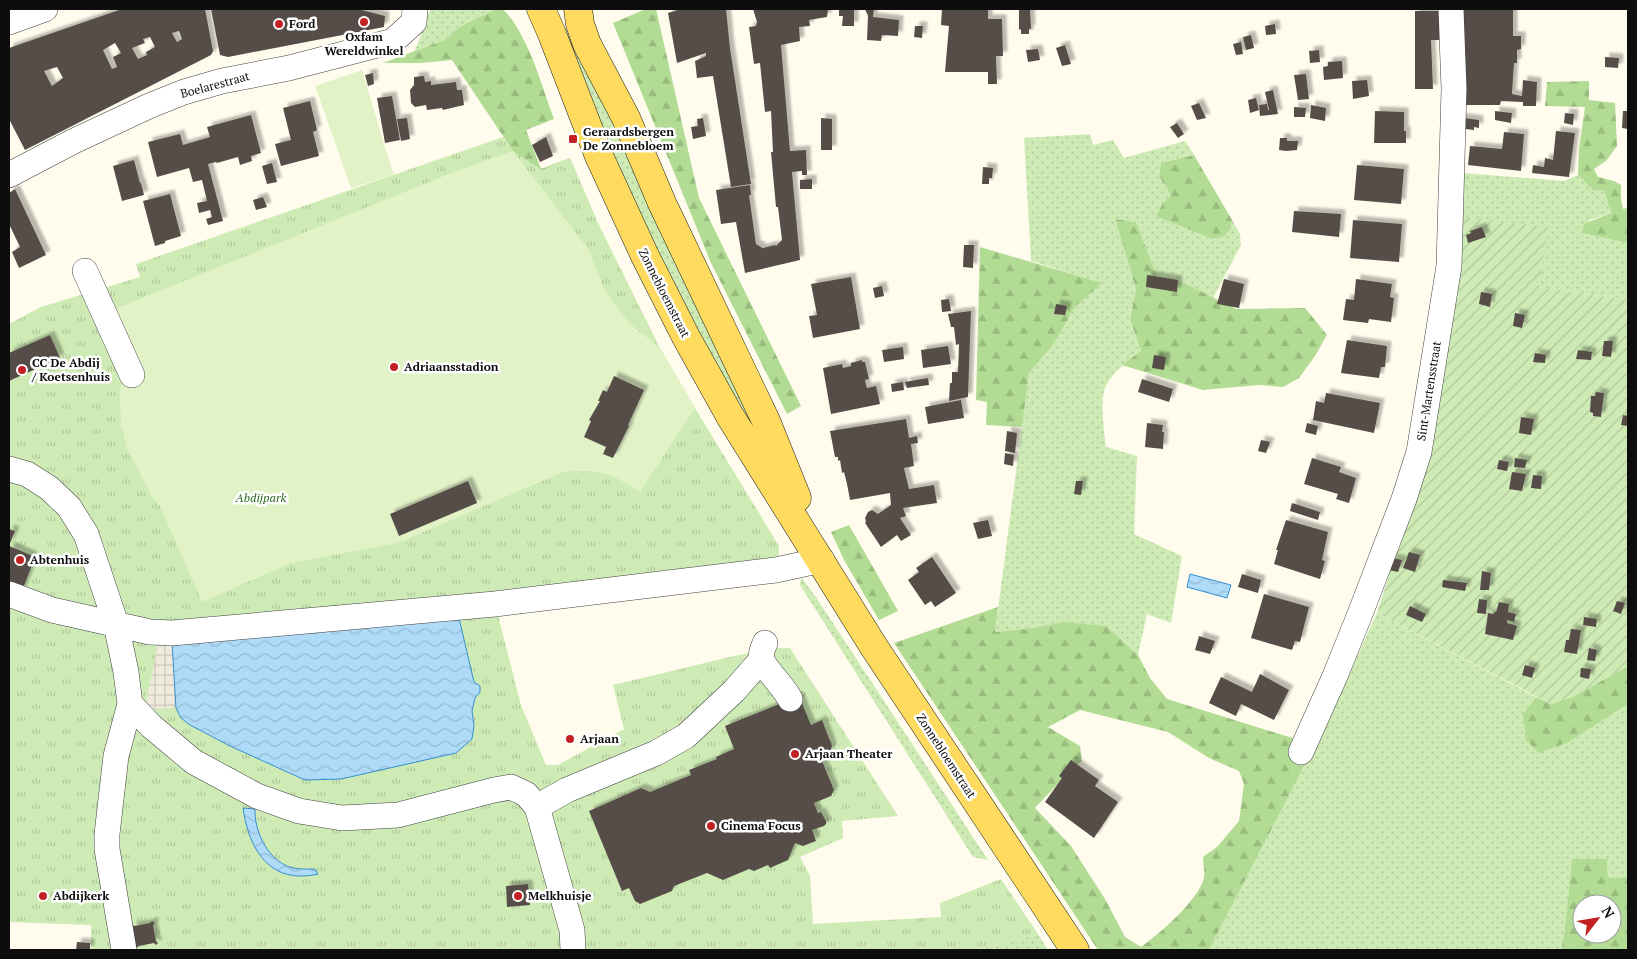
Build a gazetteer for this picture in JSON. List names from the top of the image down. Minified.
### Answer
{"streets":{"main road":["Zonnebloemstraat"],"street":["Boelarestraat","Sint-Martensstraat"]},"parks":["Abdijpark"],"places":{"other":["Oxfam Wereldwinkel","Ford","Adriaansstadion","CC De Abdij / Koetsenhuis","Abtenhuis","Arjaan","Arjaan Theater","Cinema Focus","Abdijkerk","Melkhuisje"],"transit":["Geraardsbergen De Zonnebloem"]},"north":"top right"}
